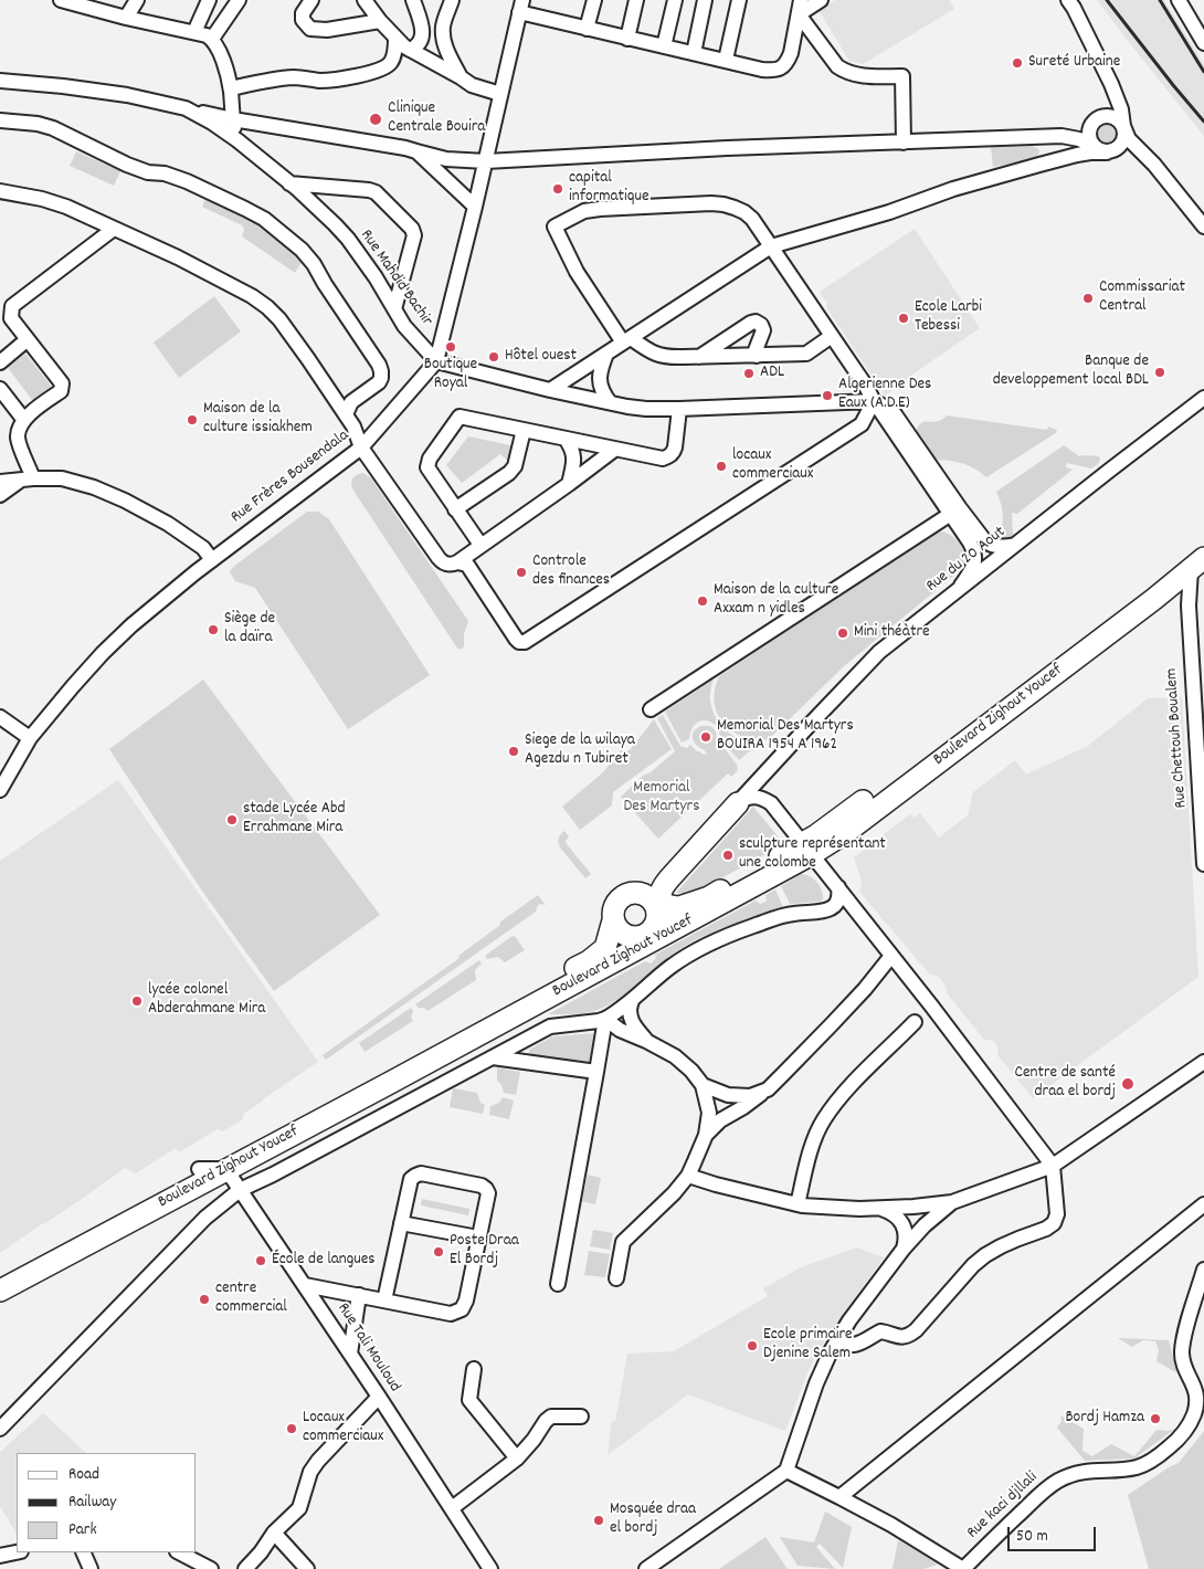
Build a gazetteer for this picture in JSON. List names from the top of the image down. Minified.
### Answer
{"streets":{"main road":["Boulevard Zighout Youcef"],"street":["Rue Mahdid Bachir","Rue Frères Bousendala","Rue du 20 Aout","Rue Chettouh Boualem","Rue Tali Mouloud","Rue kaci djllali"]},"crossings":[["Rue Mahdid Bachir","Rue Frères Bousendala"],["Boulevard Zighout Youcef","Rue Chettouh Boualem"],["Boulevard Zighout Youcef","Rue Tali Mouloud"]],"parks":["Memorial Des Martyrs"],"places":["Sureté Urbaine","Clinique Centrale Bouira","capital informatique","Commissariat Central","Ecole Larbi Tebessi","Boutique Royal","Hôtel ouest","Banque de developpement local BDL","ADL","Algerienne Des Eaux (A.D.E)","Maison de la culture issiakhem","locaux commerciaux","Controle des finances","Maison de la culture Axxam n yidles","Siège de la daïra","Mini théàtre","Memorial Des Martyrs BOUIRA 1954 A 1962","Siege de la wilaya Agezdu n Tubiret","stade Lycée Abd Errahmane Mira","sculpture représentant une colombe","lycée colonel Abderahmane Mira","Centre de santé draa el bordj","Poste Draa El Bordj","École de langues","centre commercial","Ecole primaire Djenine Salem","Bordj Hamza","Locaux commerciaux","Mosquée draa el bordj"],"legend":["Road","Railway","Park"],"scale_bar":"50 m"}
